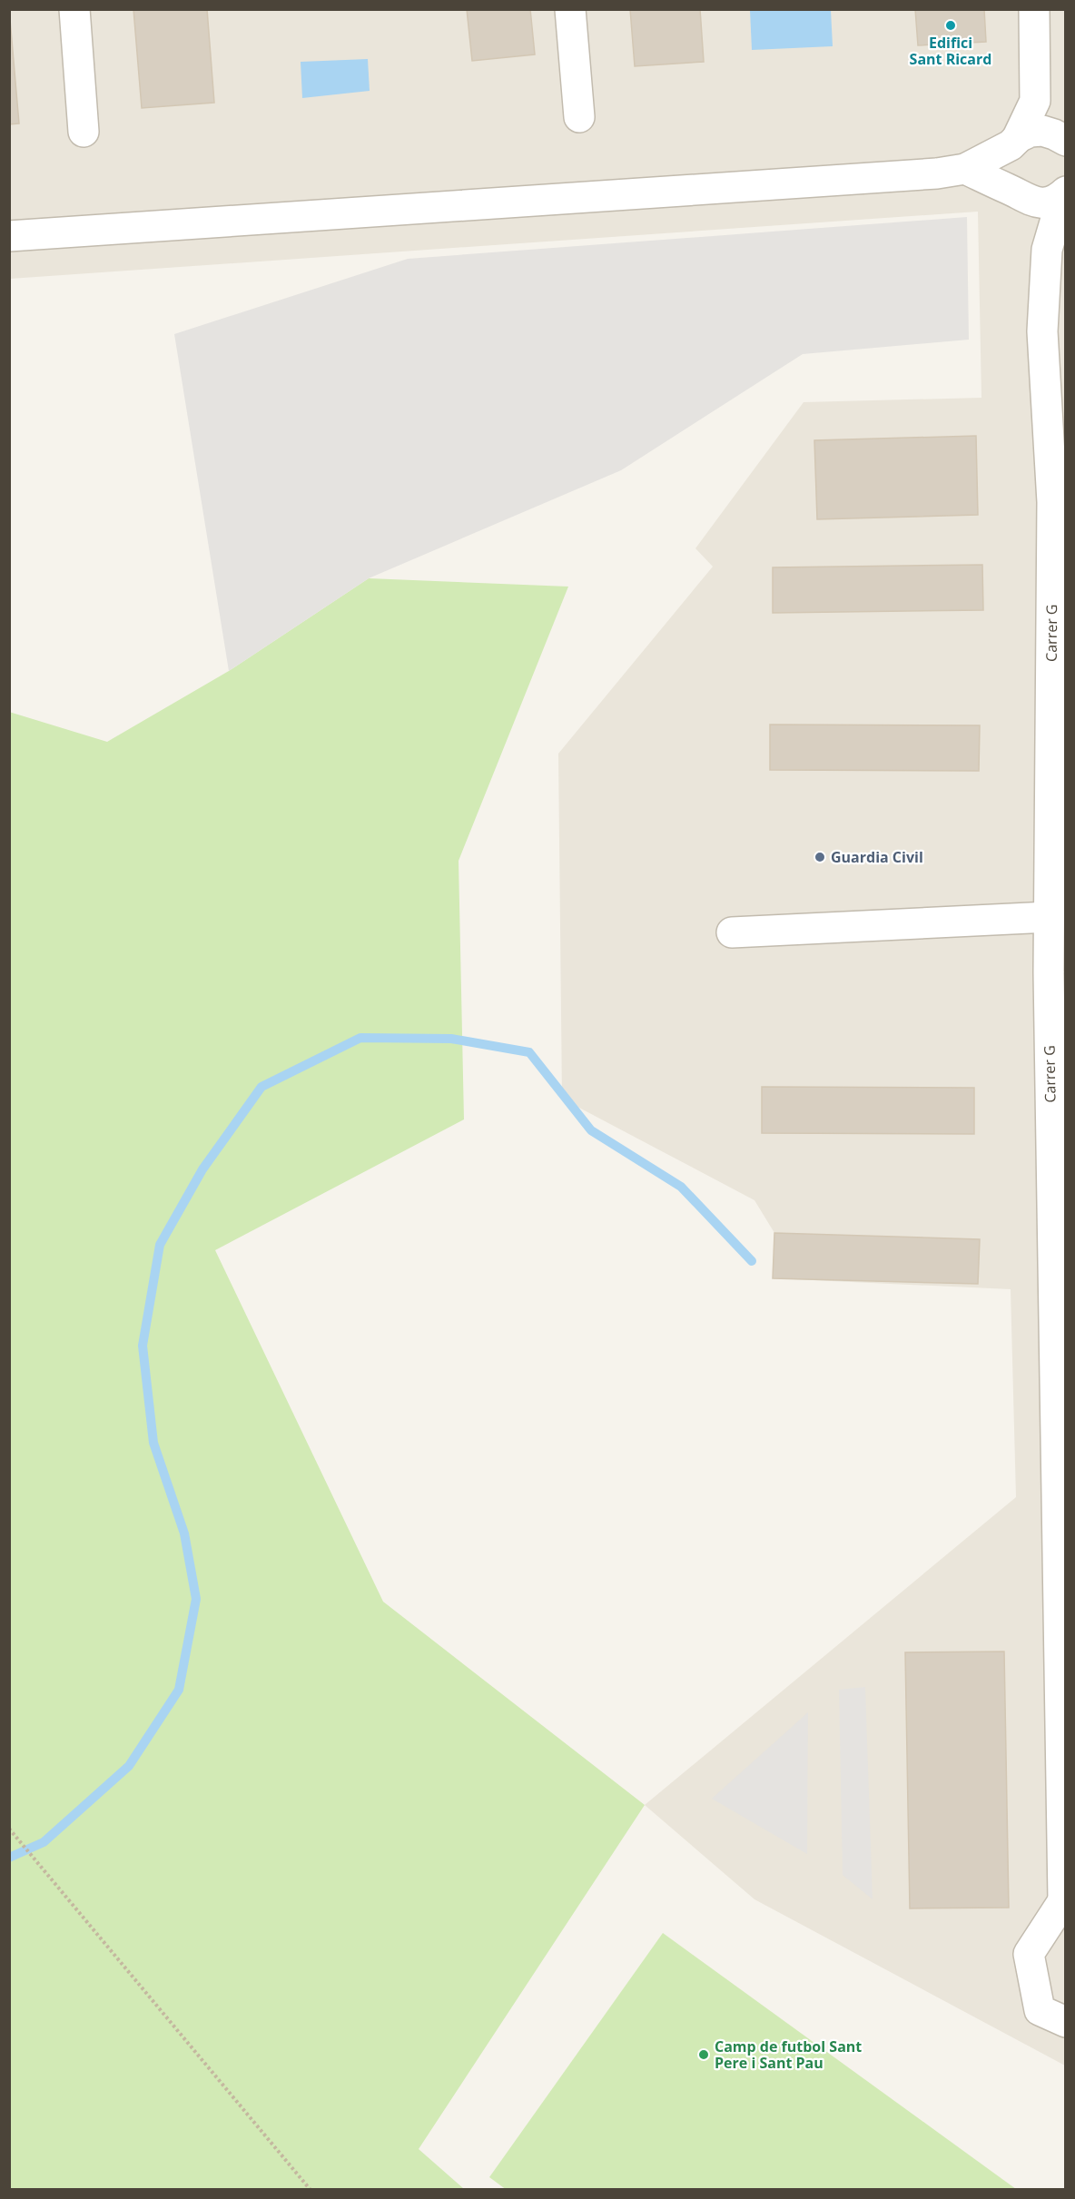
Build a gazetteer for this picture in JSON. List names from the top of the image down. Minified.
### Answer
{"streets":{"street":["Carrer G"]},"places":["Edifici Sant Ricard","Guardia Civil","Camp de futbol Sant Pere i Sant Pau"]}
